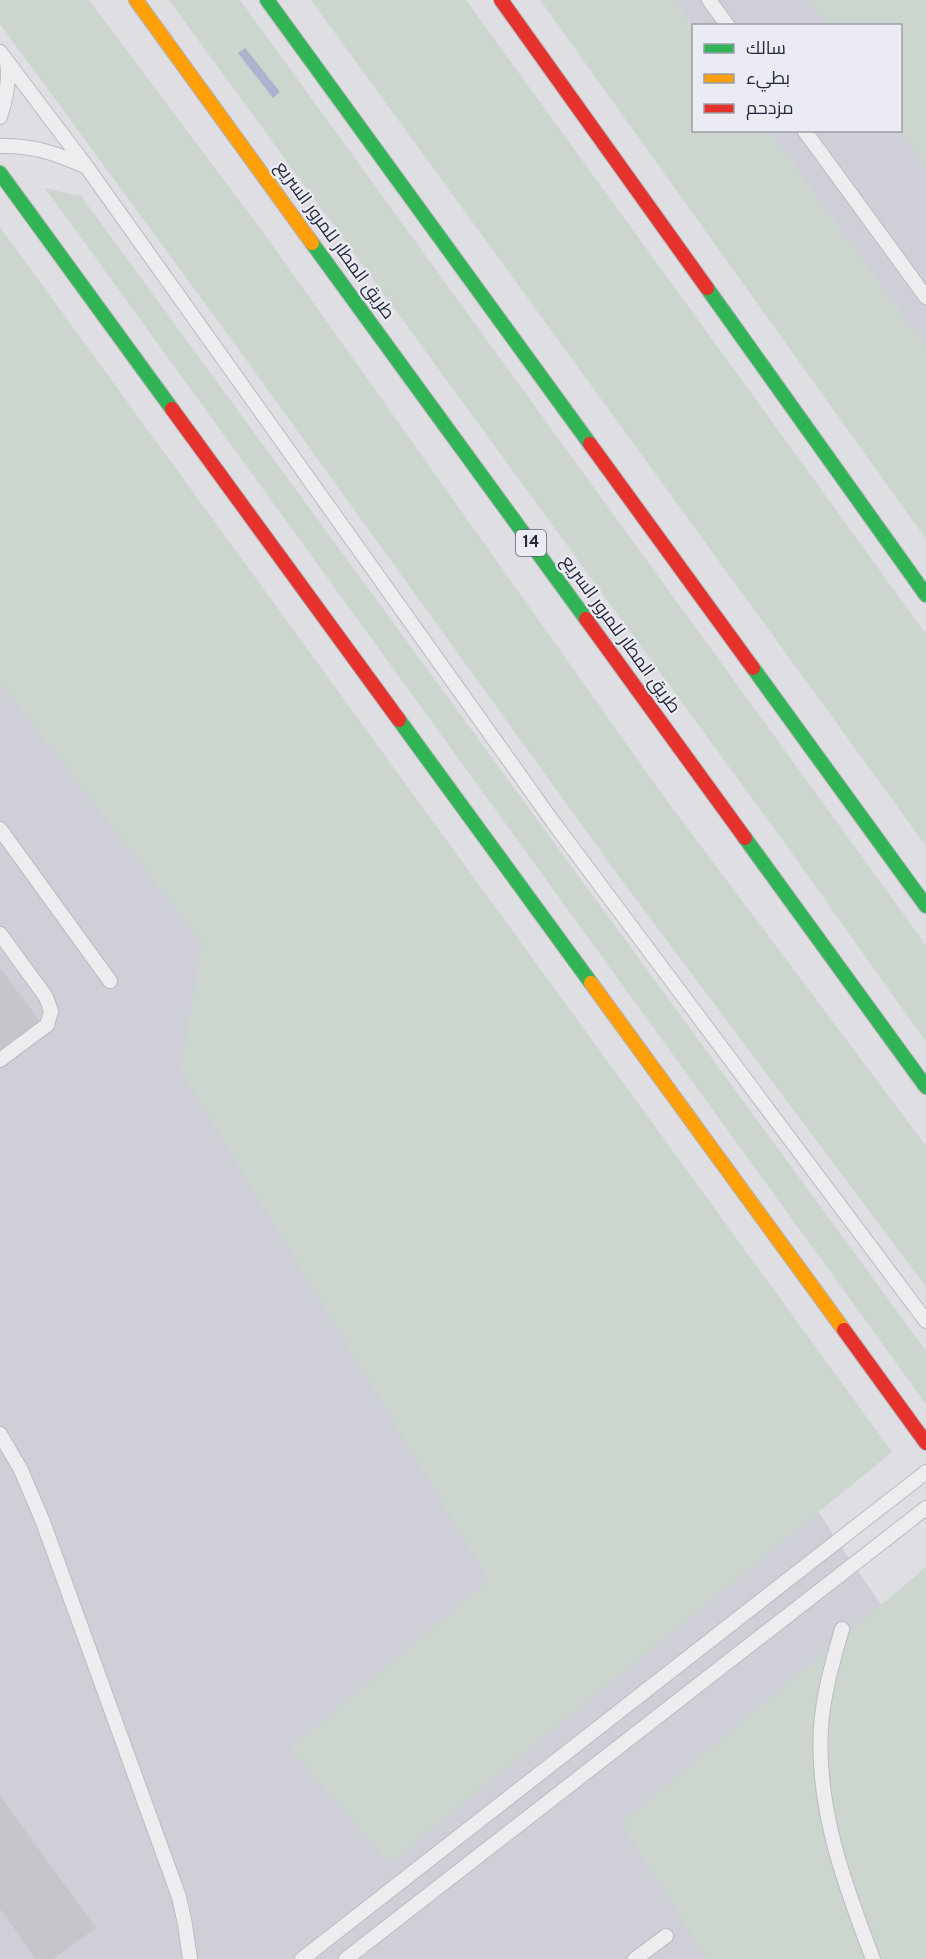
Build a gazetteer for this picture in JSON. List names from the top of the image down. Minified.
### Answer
{"streets":{"highway":["طريق المطار للمرور السريع","14"]},"legend":["سالك","بطيء","مزدحم"]}
